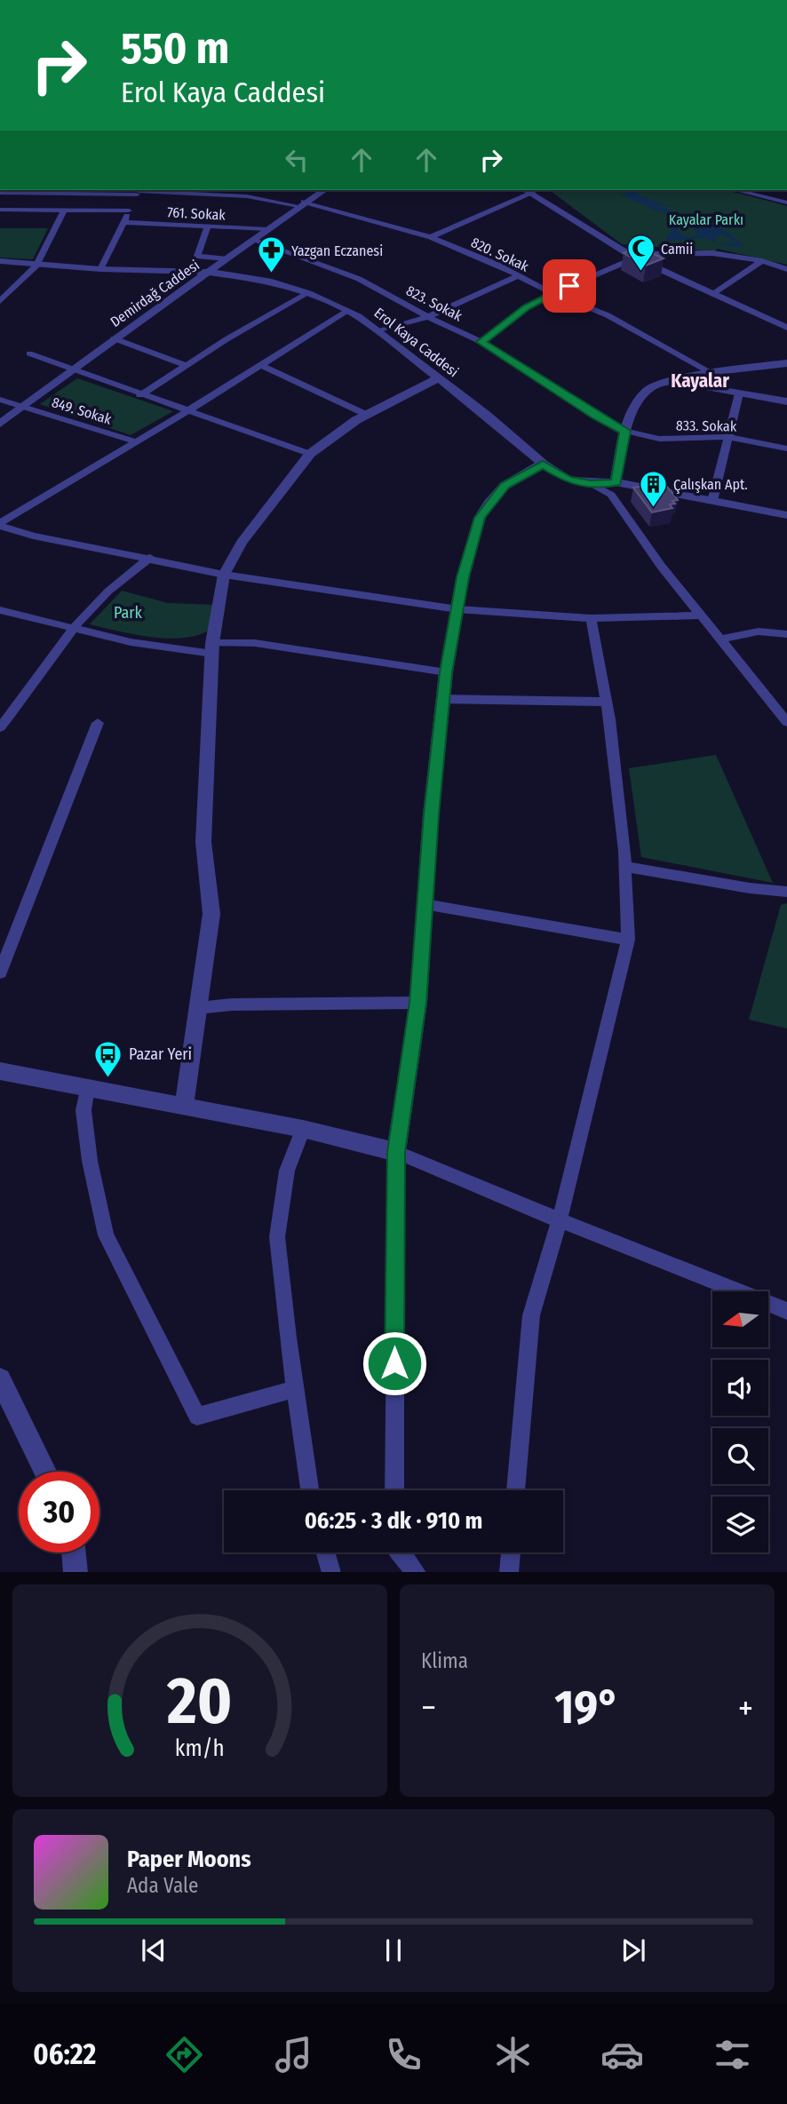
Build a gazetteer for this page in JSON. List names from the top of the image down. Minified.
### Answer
{"streets":{"street":["761. Sokak","820. Sokak","Demirdağ Caddesi","823. Sokak","Erol Kaya Caddesi","849. Sokak","833. Sokak"]},"crossings":[["761. Sokak","Demirdağ Caddesi"],["820. Sokak","Demirdağ Caddesi"],["Demirdağ Caddesi","823. Sokak"],["Demirdağ Caddesi","Erol Kaya Caddesi"],["Demirdağ Caddesi","849. Sokak"],["823. Sokak","833. Sokak"]],"districts":["Kayalar"],"parks":["Kayalar Parkı","Park"],"places":{"mosque":["Camii"],"pharmacy":["Yazgan Eczanesi"],"building":["Çalışkan Apt."],"bus stop":["Pazar Yeri"]},"north":"left","page":{"turn":["550 m","Erol Kaya Caddesi"],"limit":"30","trip":"06:25 · 3 dk · 910 m","tile":"Klima","heat":["−","19°","+"],"song":["Paper Moons","Ada Vale"],"tabs":"06:22","gauge":["20","km/h"]}}
